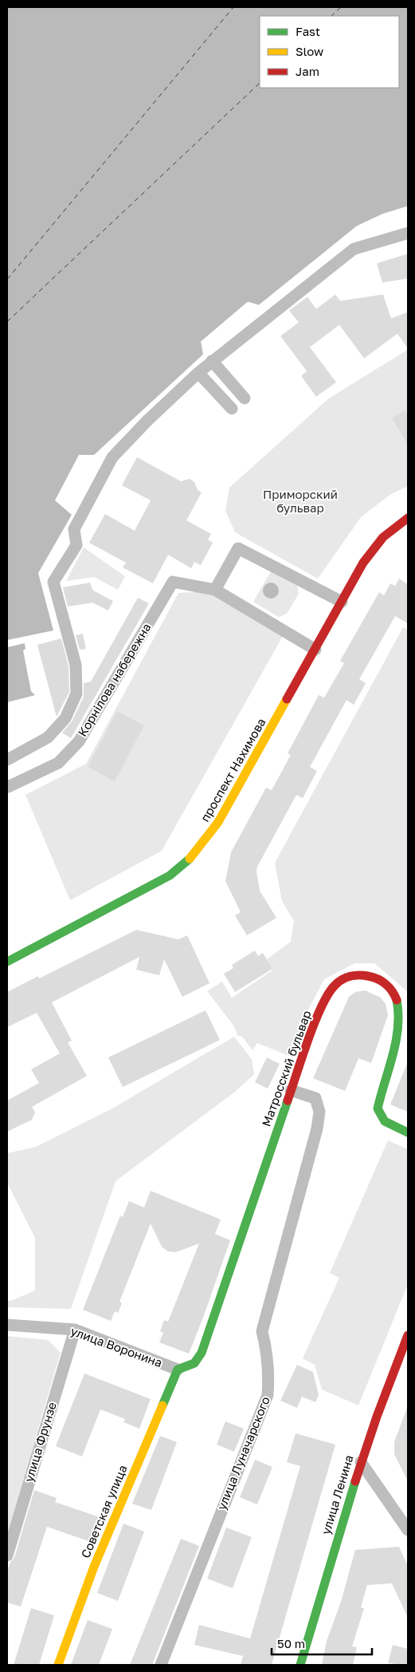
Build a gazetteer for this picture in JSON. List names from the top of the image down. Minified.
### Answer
{"streets":{"street":["Корнілова набережна","проспект Нахимова","Матросский бульвар","улица Воронина","улица Фрунзе","улица Луначарского","улица Ленина","Советская улица"]},"crossings":[["Матросский бульвар","улица Воронина"],["Матросский бульвар","улица Луначарского"],["Матросский бульвар","Советская улица"],["улица Воронина","улица Фрунзе"],["улица Воронина","Советская улица"]],"parks":["Приморский бульвар"],"legend":["Fast","Slow","Jam"],"scale_bar":"50 m"}
